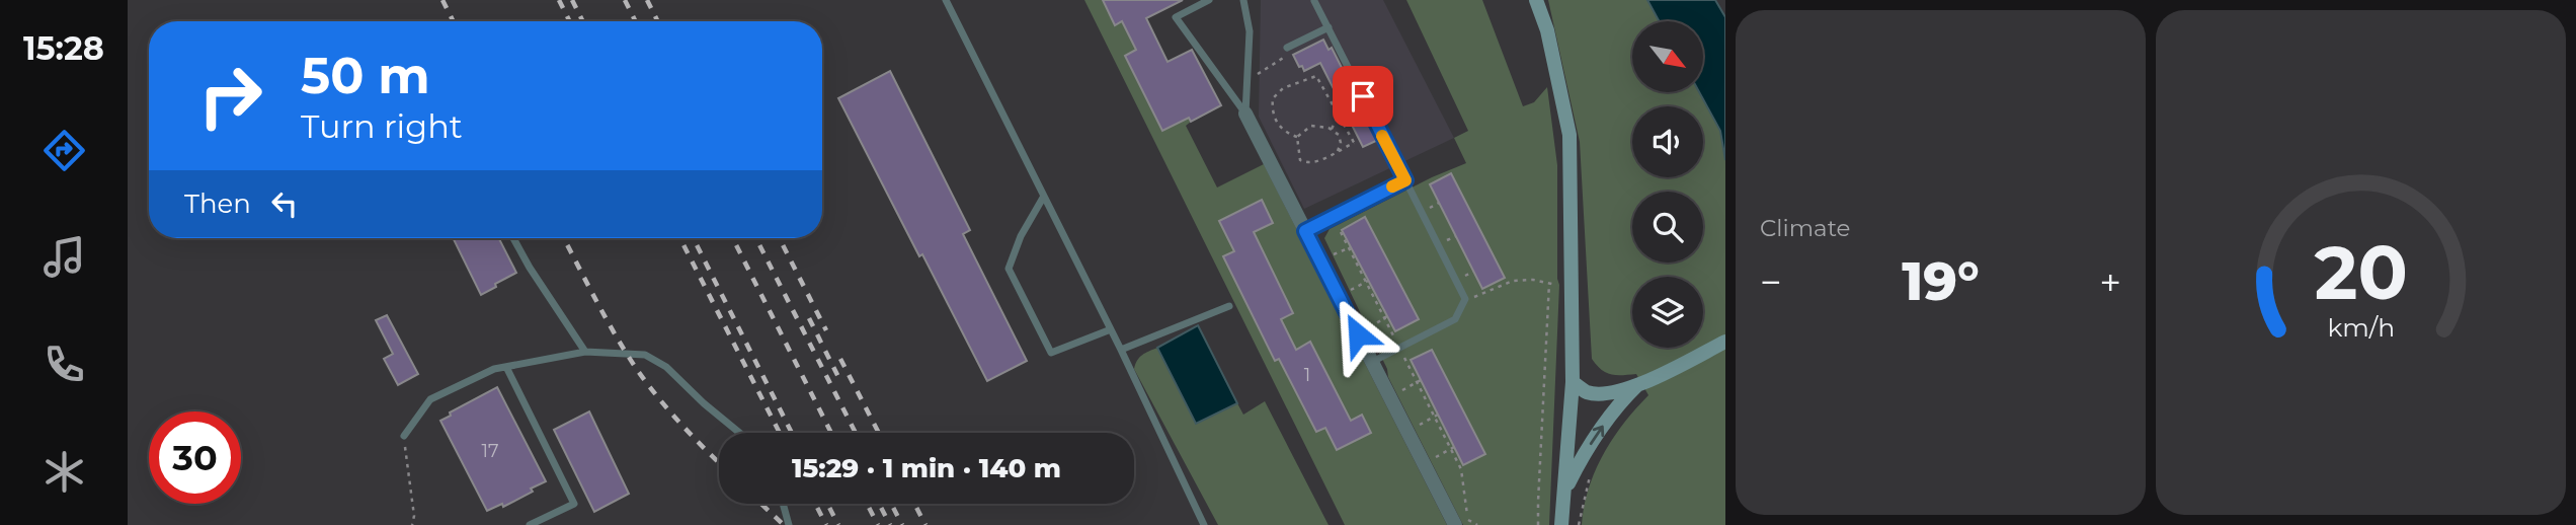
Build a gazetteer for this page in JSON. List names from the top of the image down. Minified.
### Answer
{"house_numbers":["1","17"],"north":"bottom right","page":{"tabs":"15:28","tile":"Climate","turn":["50 m","Turn right"],"then":"Then","heat":["−","19°","+"],"limit":"30","trip":"15:29 · 1 min · 140 m","gauge":["20","km/h"]}}
